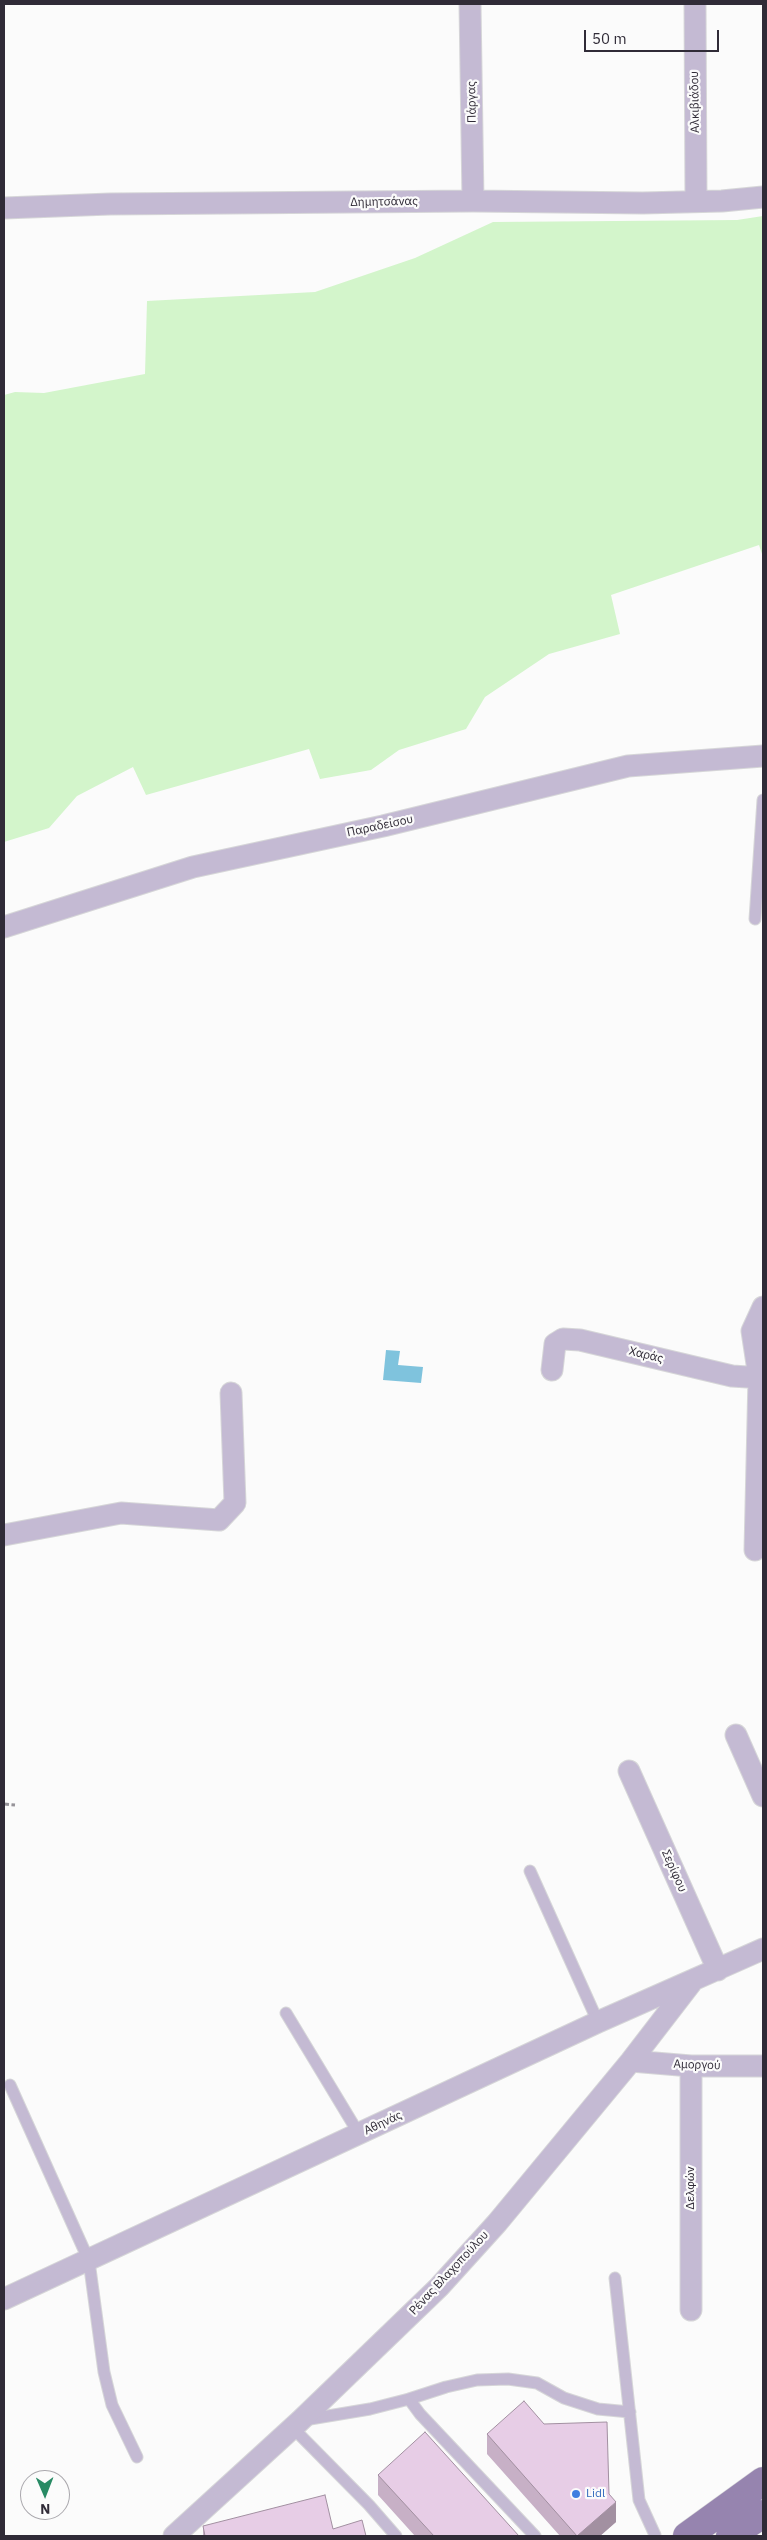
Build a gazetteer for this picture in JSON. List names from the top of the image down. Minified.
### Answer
{"streets":{"street":["Πάργας","Αλκιβιάδου","Δημητσάνας","Παραδείσου","Χαράς","Σερίφου","Αμοργού","Αθηνάς","Δελφών","Ρένας Βλαχοπούλου"]},"crossings":[["Πάργας","Δημητσάνας"],["Αλκιβιάδου","Δημητσάνας"],["Σερίφου","Αθηνάς"],["Αμοργού","Δελφών"],["Αμοργού","Ρένας Βλαχοπούλου"],["Αθηνάς","Ρένας Βλαχοπούλου"]],"places":["Lidl"],"scale_bar":"50 m","north":"bottom"}
